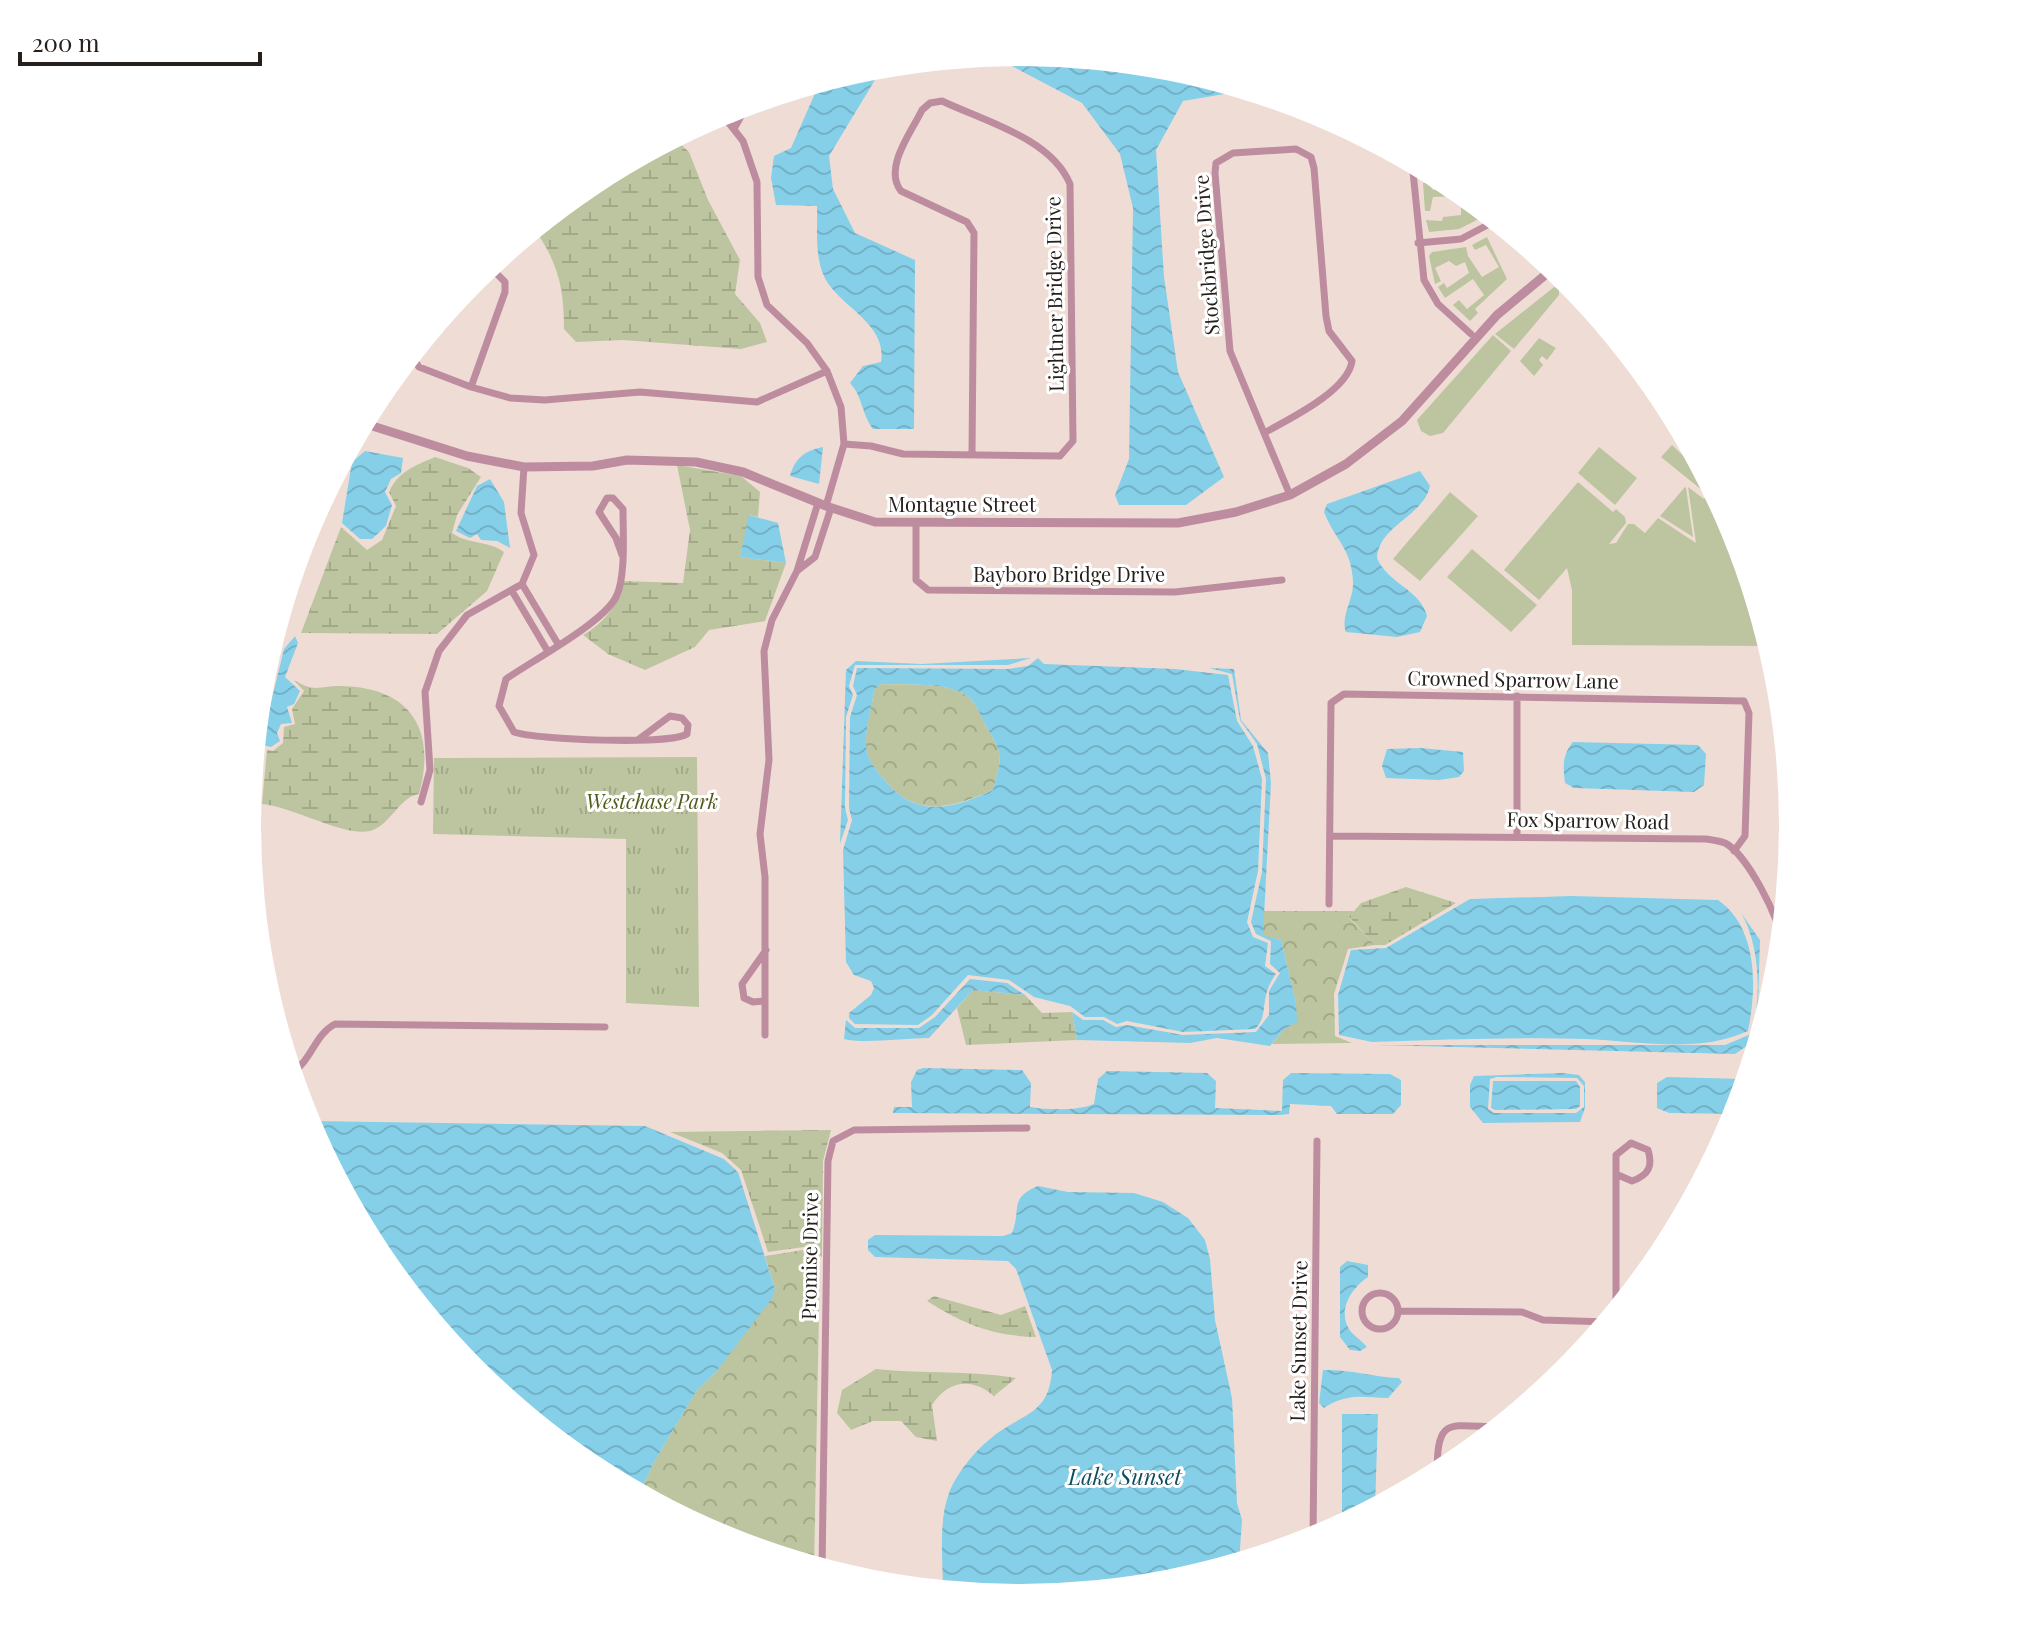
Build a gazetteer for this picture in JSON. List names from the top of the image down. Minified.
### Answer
{"streets":{"street":["Stockbridge Drive","Lightner Bridge Drive","Montague Street","Bayboro Bridge Drive","Crowned Sparrow Lane","Fox Sparrow Road","Promise Drive","Lake Sunset Drive"]},"crossings":[["Stockbridge Drive","Montague Street"],["Montague Street","Bayboro Bridge Drive"],["Crowned Sparrow Lane","Fox Sparrow Road"]],"water":["Lake Sunset"],"parks":["Westchase Park"],"scale_bar":"200 m"}
